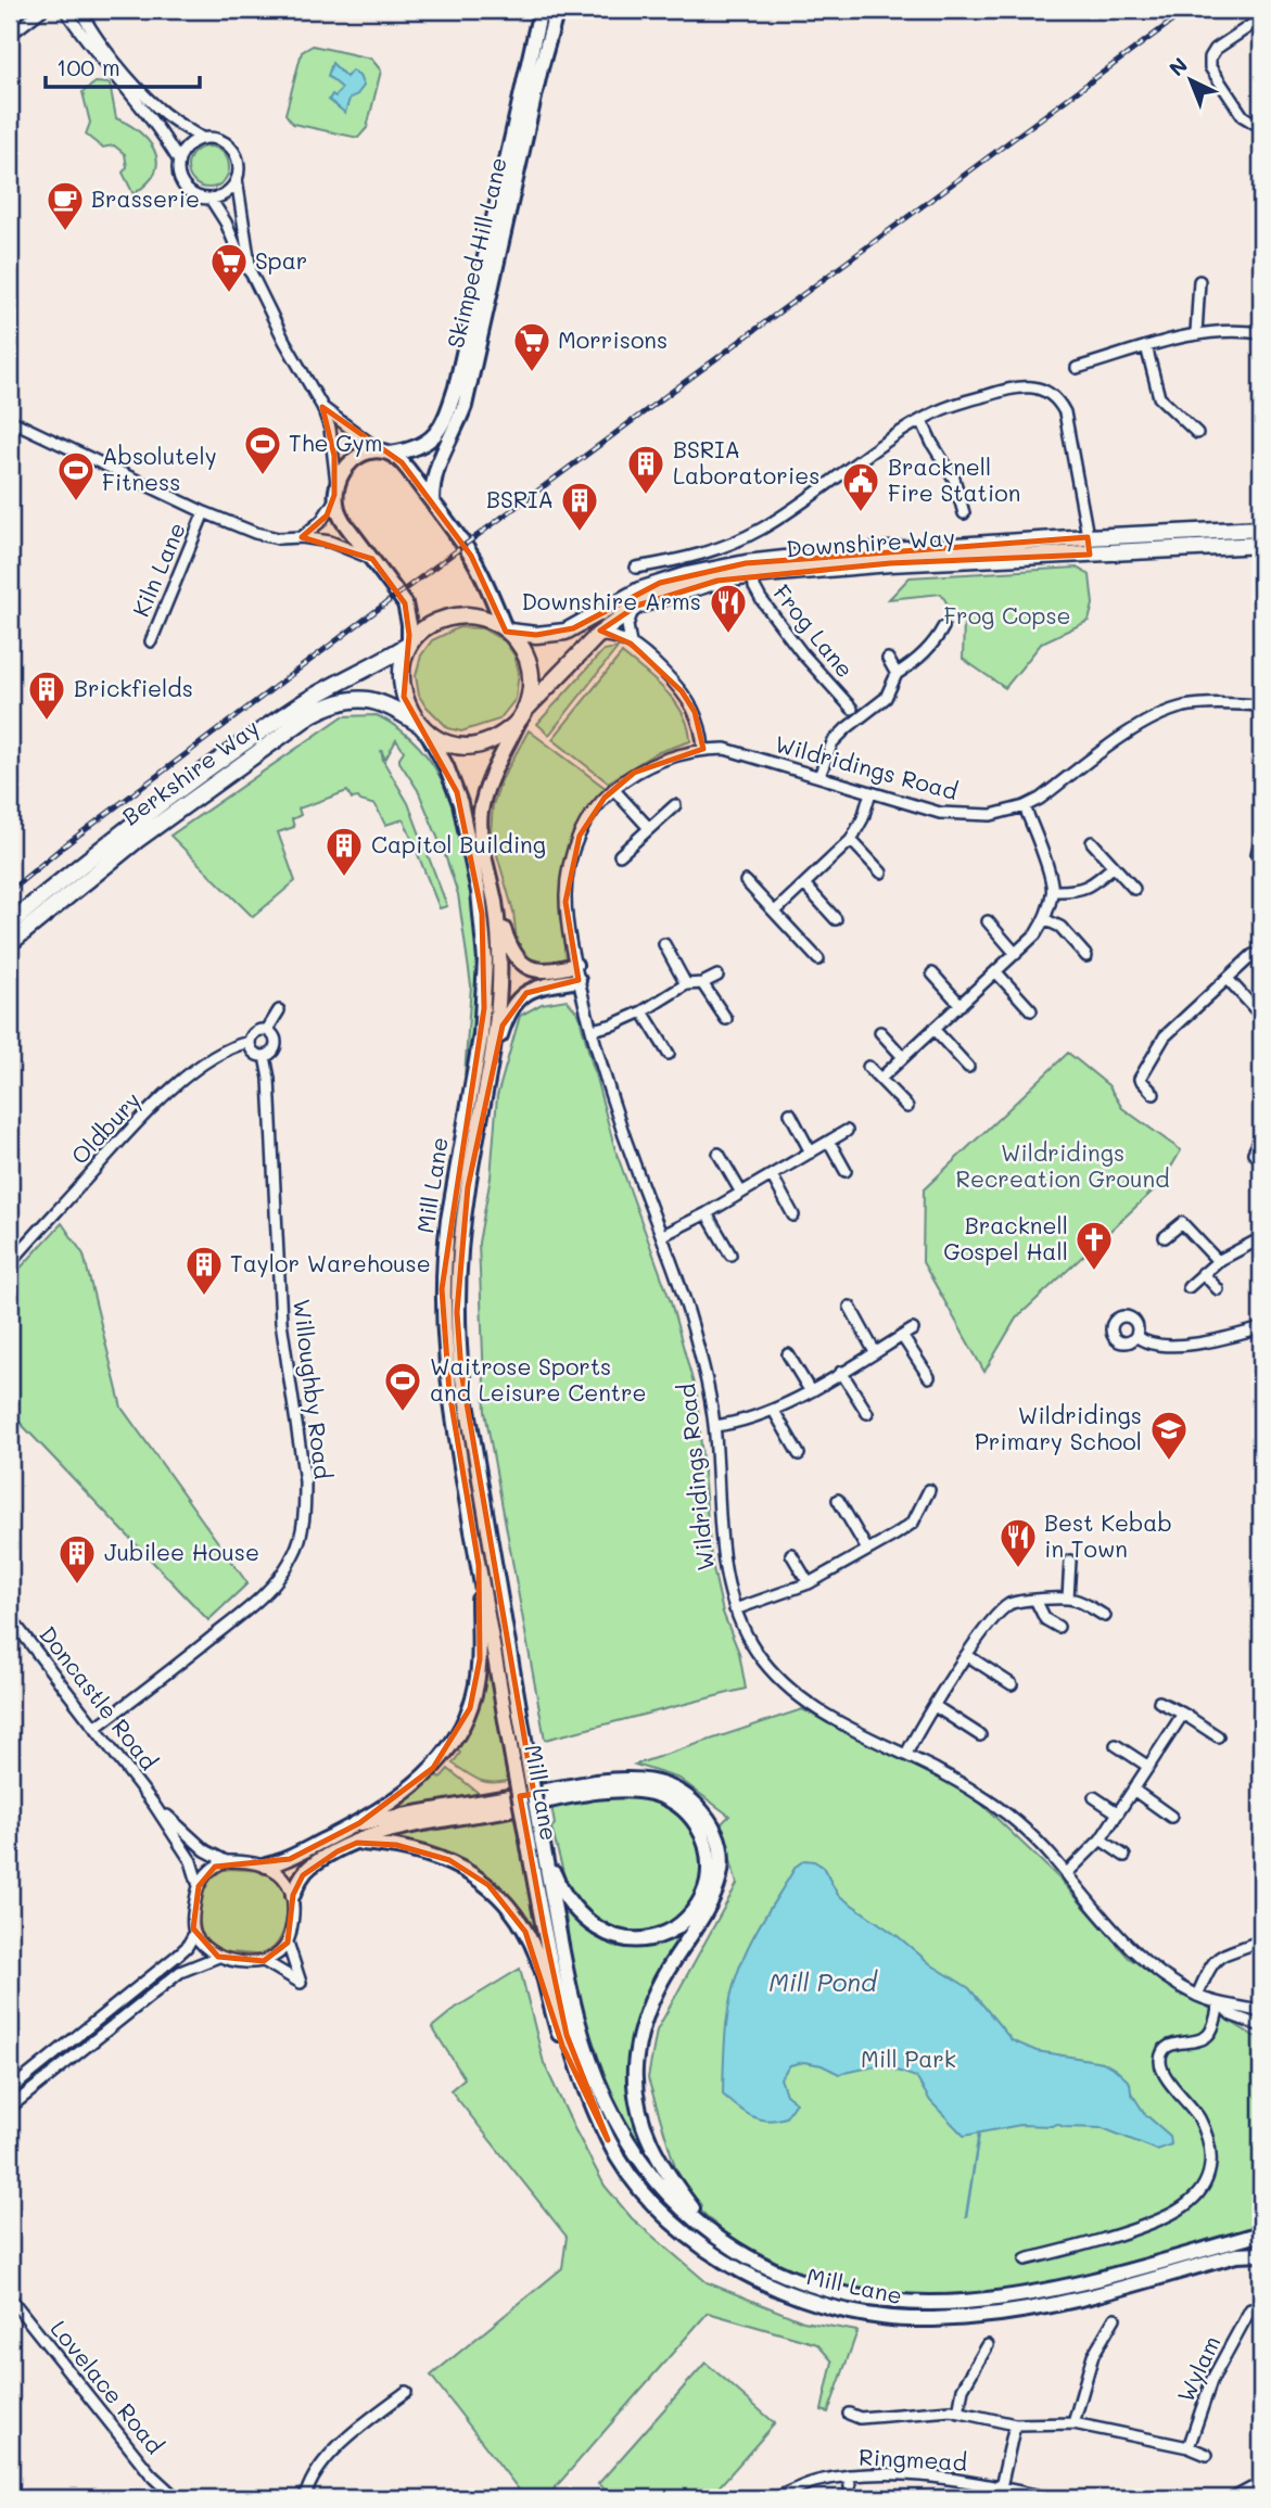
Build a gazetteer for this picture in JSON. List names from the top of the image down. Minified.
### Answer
{"streets":{"highway":["Downshire Way","Berkshire Way"],"main road":["Skimped Hill Lane","Mill Lane"],"street":["Kiln Lane","Frog Lane","Wildridings Road","Oldbury","Willoughby Road","Doncastle Road","Wylam","Lovelace Road","Ringmead"]},"crossings":[["Downshire Way","Frog Lane"],["Downshire Way","Berkshire Way"],["Downshire Way","Mill Lane"],["Berkshire Way","Mill Lane"],["Oldbury","Willoughby Road"],["Willoughby Road","Doncastle Road"]],"water":["Mill Pond"],"parks":["Frog Copse","Wildridings Recreation Ground","Mill Park"],"places":{"cafe":["Brasserie"],"supermarket":["Spar","Morrisons"],"sports":["The Gym","Absolutely Fitness","Waitrose Sports and Leisure Centre"],"building":["BSRIA Laboratories","BSRIA","Brickfields","Capitol Building","Taylor Warehouse","Jubilee House"],"public building":["Bracknell Fire Station"],"restaurant":["Downshire Arms","Best Kebab in Town"],"church":["Bracknell Gospel Hall"],"school or university":["Wildridings Primary School"]},"scale_bar":"100 m","north":"top left"}
